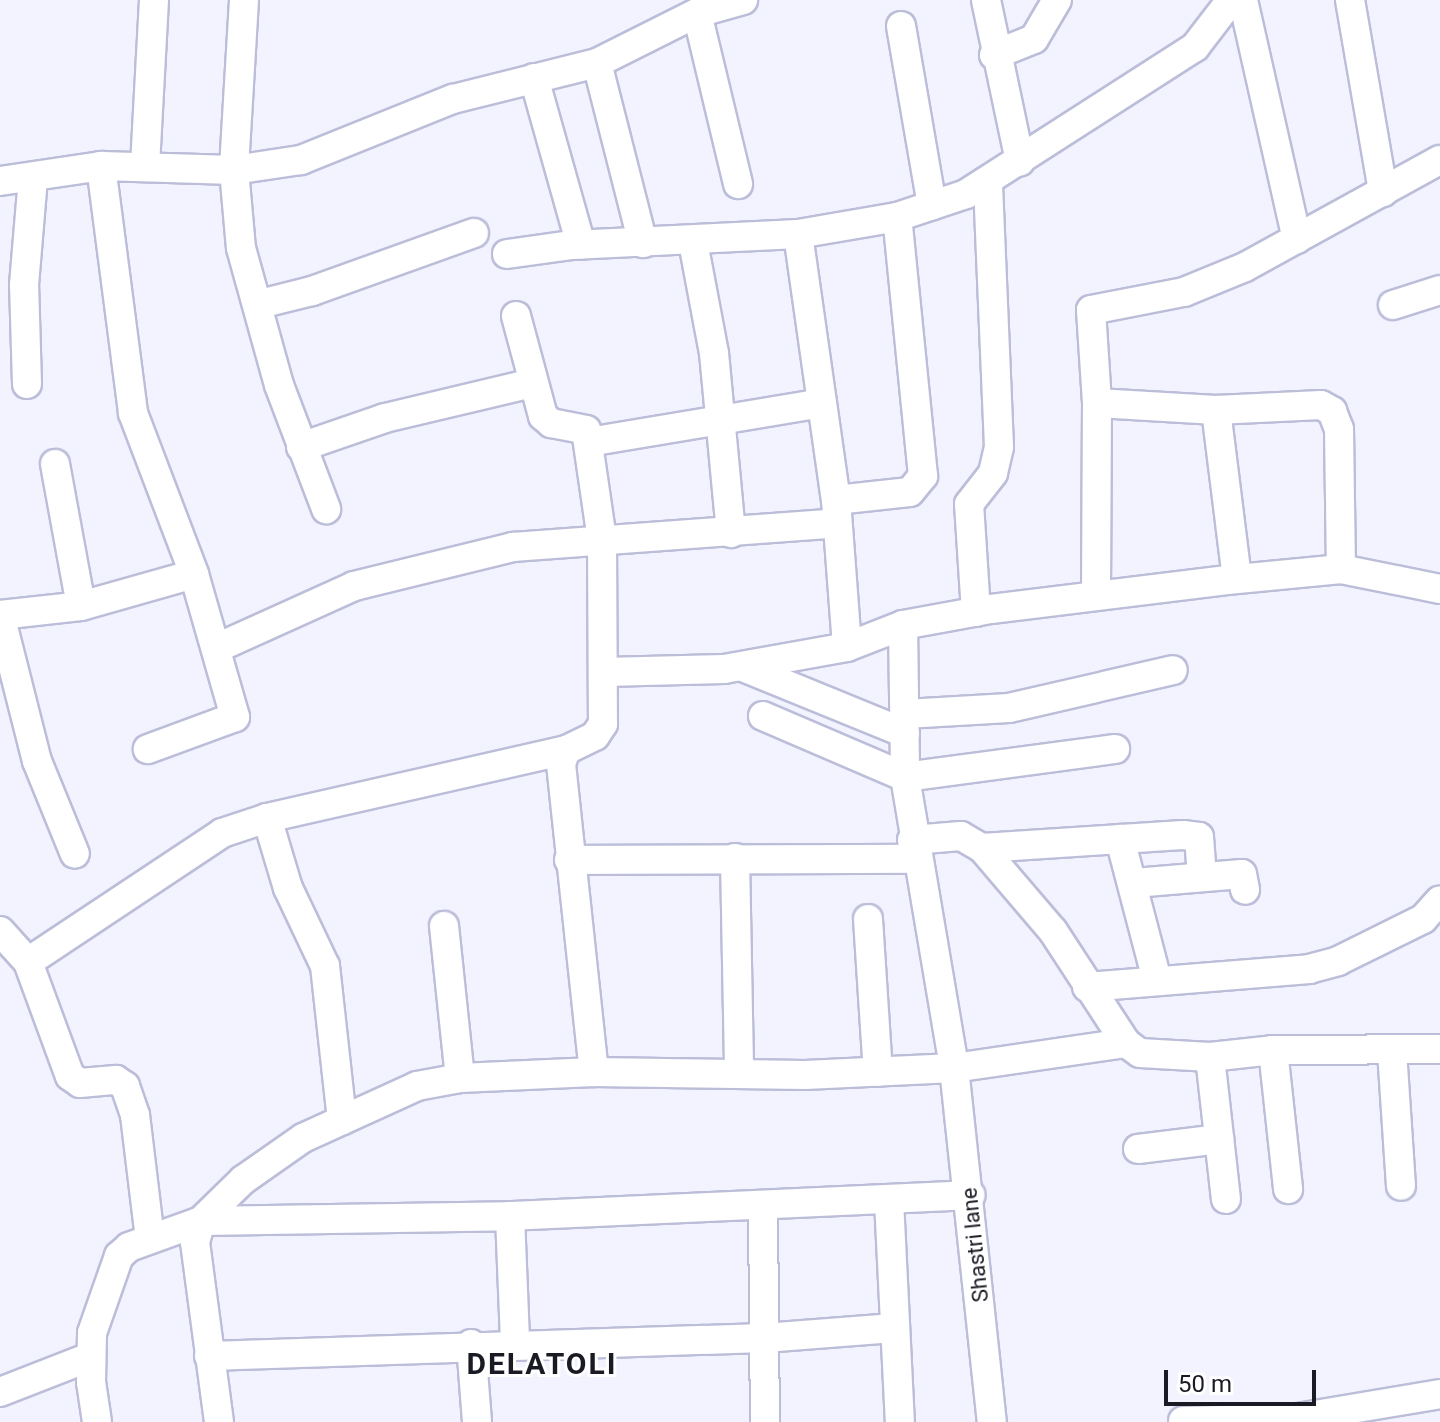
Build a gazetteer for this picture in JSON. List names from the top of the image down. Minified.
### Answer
{"streets":{"street":["Shastri lane"]},"districts":["DELATOLI"],"scale_bar":"50 m"}
